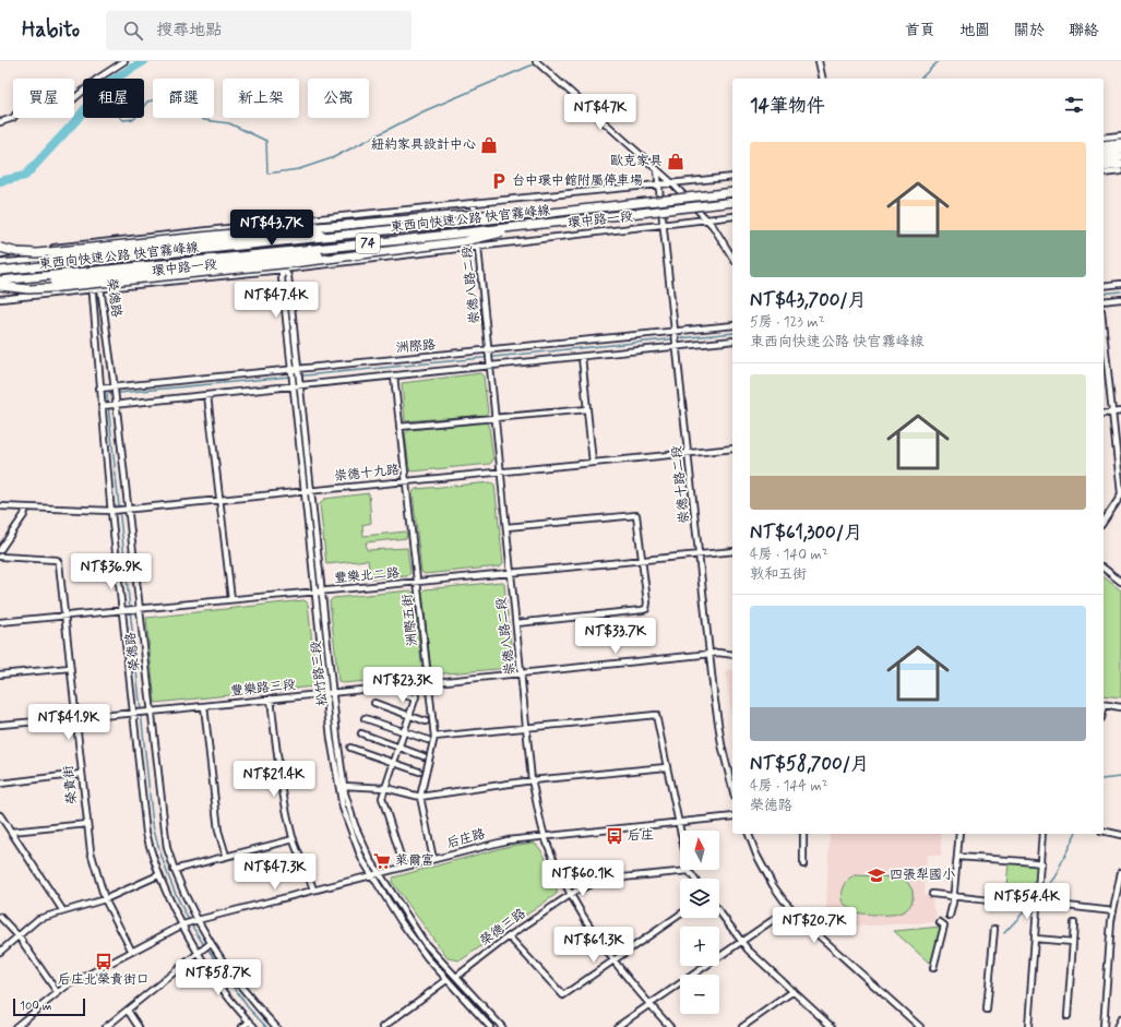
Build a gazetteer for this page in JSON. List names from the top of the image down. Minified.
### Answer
{"streets":{"highway":["東西向快速公路 快官霧峰線","74"],"street":["環中路一段","崇德八路二段","榮德路","洲際路","崇德十九路","崇德十路二段","豐樂北二路","洲際五街","松竹路三段","豐樂路三段","榮貴街","后庄路","榮德三路"]},"crossings":[["東西向快速公路 快官霧峰線","74"],["環中路一段","崇德八路二段"],["環中路一段","榮德路"],["環中路一段","崇德十路二段"],["環中路一段","松竹路三段"],["崇德八路二段","洲際路"],["崇德八路二段","崇德十九路"],["崇德八路二段","豐樂北二路"],["崇德八路二段","豐樂路三段"],["崇德八路二段","后庄路"],["崇德八路二段","榮德三路"],["榮德路","洲際路"],["榮德路","崇德十九路"],["榮德路","豐樂北二路"],["榮德路","豐樂路三段"],["榮德路","后庄路"],["洲際路","崇德十路二段"],["洲際路","洲際五街"],["洲際路","松竹路三段"],["崇德十九路","崇德十路二段"],["崇德十九路","洲際五街"],["崇德十九路","松竹路三段"],["崇德十路二段","豐樂北二路"],["崇德十路二段","豐樂路三段"],["豐樂北二路","洲際五街"],["豐樂北二路","松竹路三段"],["豐樂北二路","榮貴街"],["洲際五街","豐樂路三段"],["洲際五街","后庄路"],["松竹路三段","豐樂路三段"],["松竹路三段","后庄路"],["松竹路三段","榮德三路"],["豐樂路三段","榮貴街"],["榮貴街","后庄路"]],"places":{"shop":["紐約家具設計中心","歐克家具"],"parking":["台中環中館附屬停車場"],"bus stop":["后庄","后庄北榮貴街口"],"supermarket":["萊爾富"],"school or university":["四張犁國小"]},"scale_bar":"100 m","north":"top","page":{"header":"Habito","search":"搜尋地點","nav":["首頁","地圖","關於","聯絡"],"chip":["買屋","租屋","篩選","新上架","公寓"],"heading":"14筆物件","price":["NT$47K","NT$43.7K","NT$47.4K","NT$36.9K","NT$33.7K","NT$23.3K","NT$41.9K","NT$21.4K","NT$47.3K","NT$60.1K","NT$54.4K","NT$20.7K","NT$61.3K","NT$58.7K"],"list":[{"name":"NT$43,700/月","note":"5房 · 123 m² · 東西向快速公路 快官霧峰線"},{"name":"NT$61,300/月","note":"4房 · 140 m² · 敦和五街"},{"name":"NT$58,700/月","note":"4房 · 144 m² · 榮德路"}],"map_buttons":["+","−"],"scale":"100 m"}}
